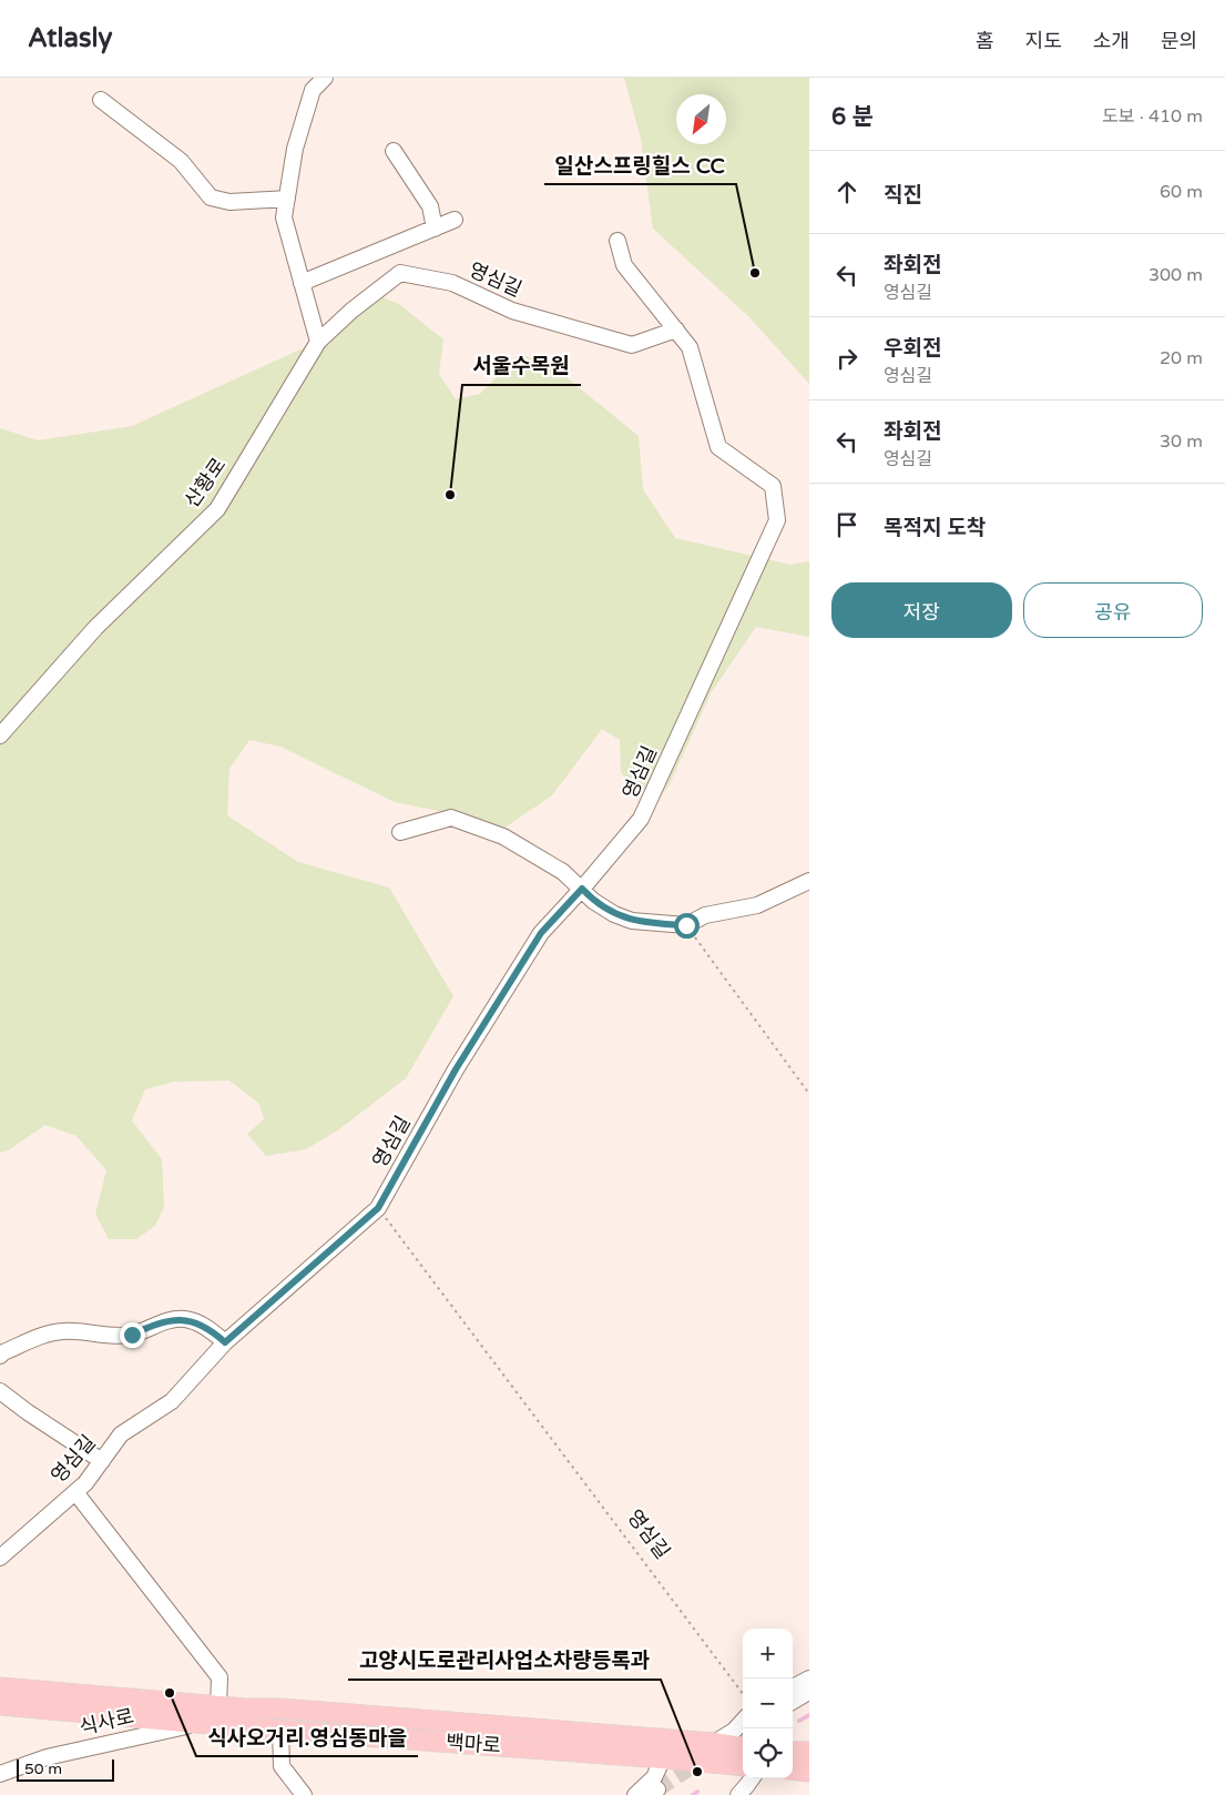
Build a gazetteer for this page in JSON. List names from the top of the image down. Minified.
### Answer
{"streets":{"main road":["백마로"],"street":["영심길","산황로","식사로"]},"crossings":[["영심길","산황로"],["식사로","백마로"]],"places":["일산스프링힐스 CC","서울수목원","식사오거리.영심동마을","고양시도로관리사업소차량등록과"],"scale_bar":"50 m","north":"bottom left","page":{"header":"Atlasly","nav":["홈","지도","소개","문의"],"heading":["6 분","도보 · 410 m"],"list":[["직진","60 m"],["좌회전","영심길","300 m"],["우회전","영심길","20 m"],["좌회전","영심길","30 m"],"목적지 도착"],"buttons":["저장","공유"],"map_buttons":["+","−"],"scale":"50 m"}}
